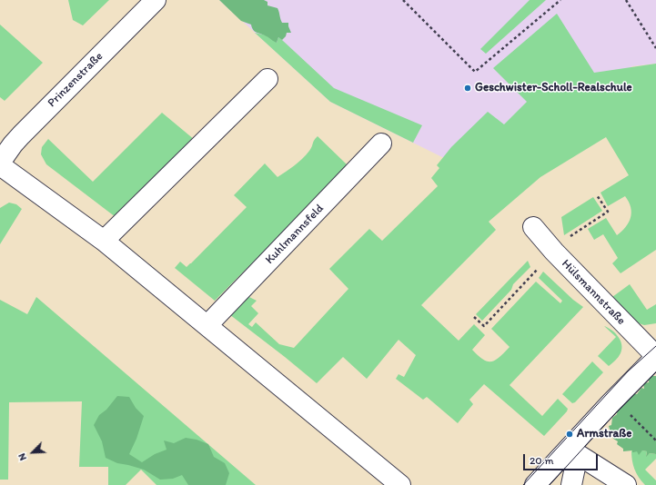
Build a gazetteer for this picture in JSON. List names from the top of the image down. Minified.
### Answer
{"streets":{"street":["Prinzenstraße","Kuhlmannsfeld","Hülsmannstraße"]},"places":["Geschwister-Scholl-Realschule","Armstraße"],"scale_bar":"20 m","north":"bottom left"}
